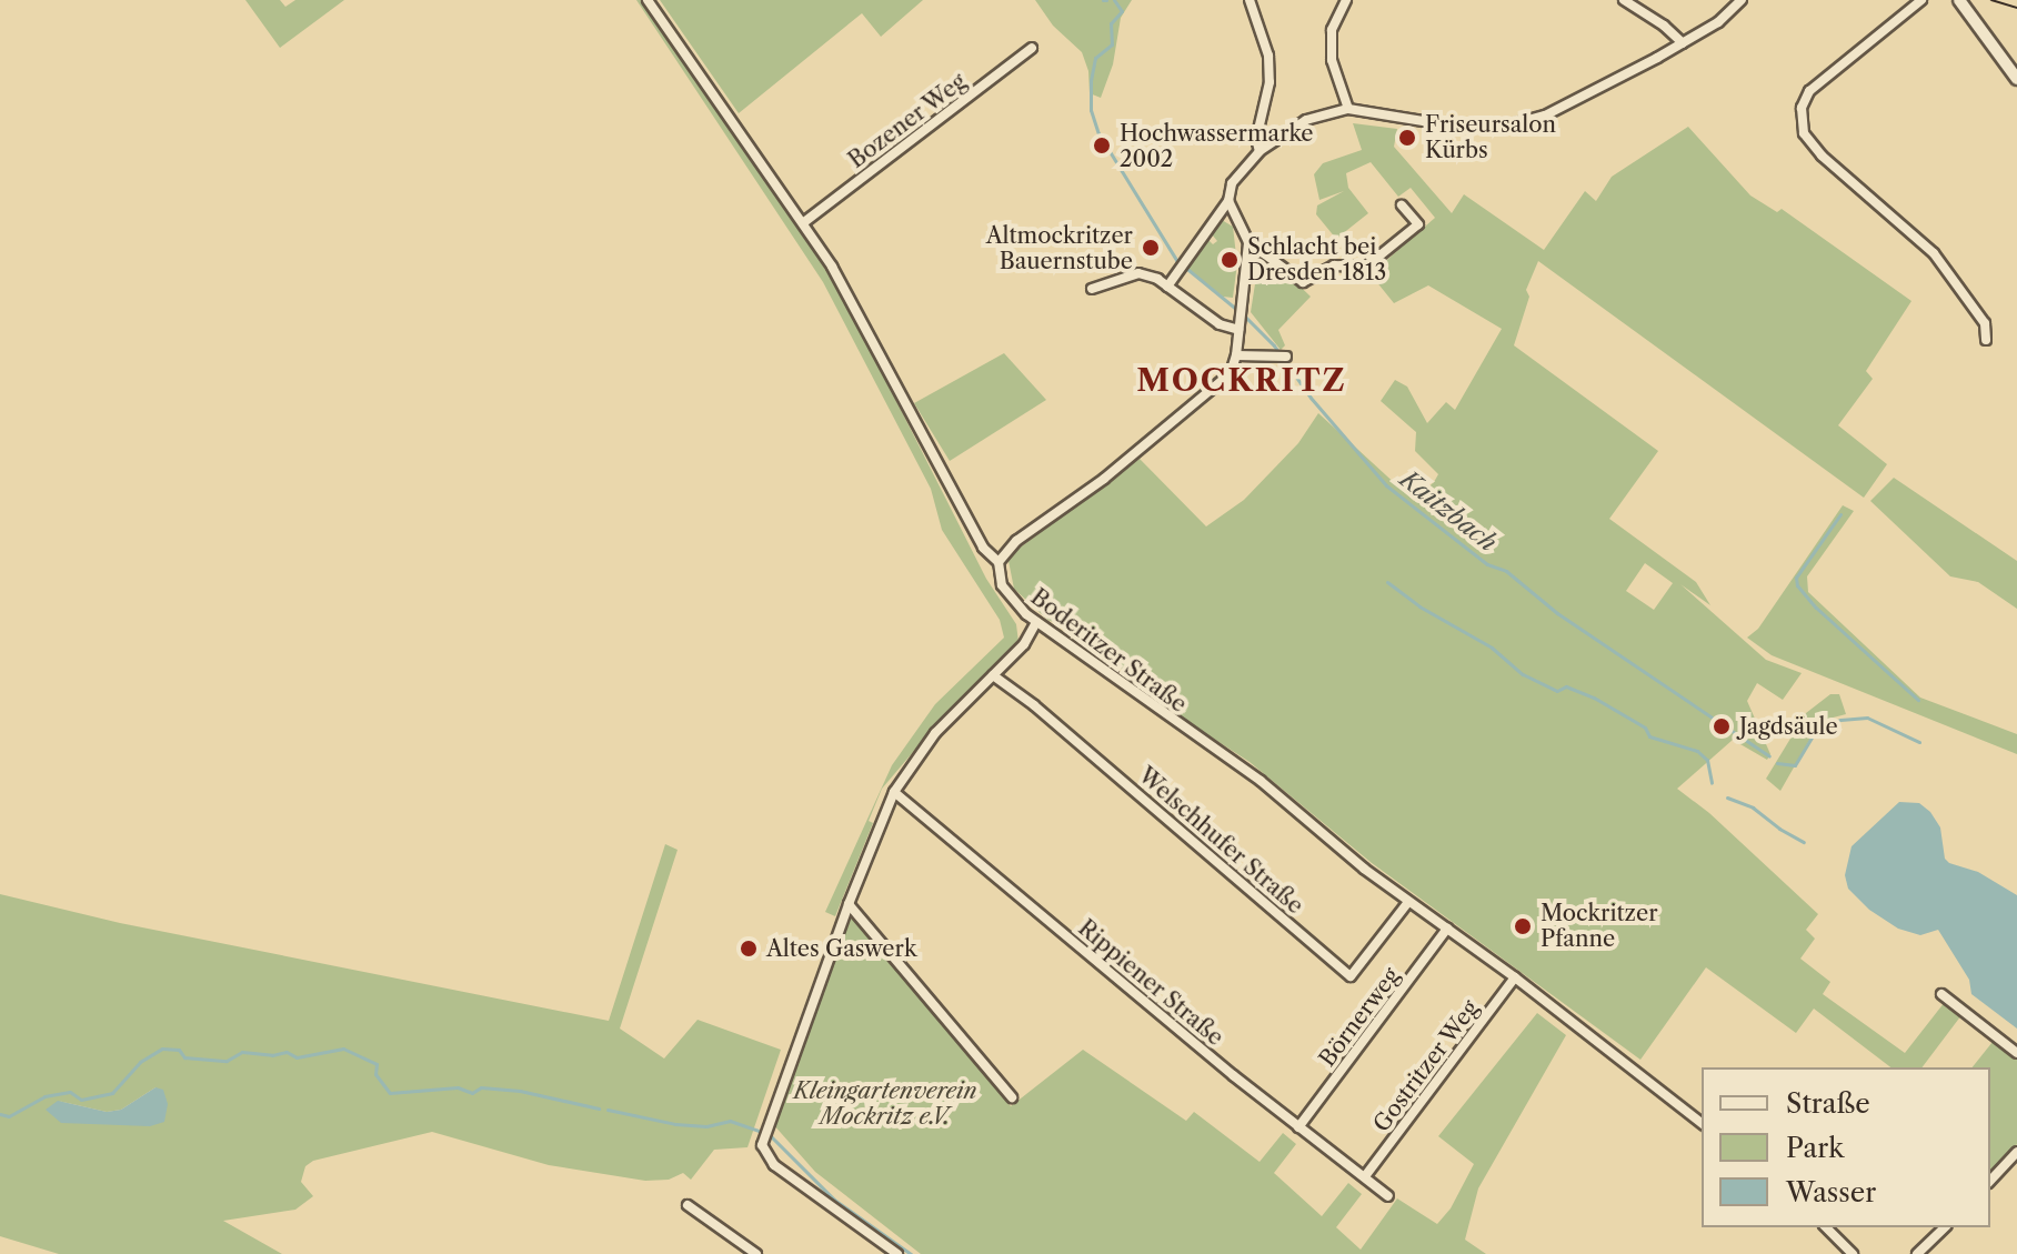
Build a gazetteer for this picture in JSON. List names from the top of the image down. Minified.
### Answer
{"streets":{"street":["Bozener Weg","Boderitzer Straße","Welschhufer Straße","Rippiener Straße","Börnerweg","Gostritzer Weg"]},"crossings":[["Bozener Weg","Boderitzer Straße"],["Boderitzer Straße","Welschhufer Straße"],["Boderitzer Straße","Börnerweg"],["Boderitzer Straße","Gostritzer Weg"],["Rippiener Straße","Börnerweg"],["Rippiener Straße","Gostritzer Weg"]],"districts":["MOCKRITZ"],"water":["Kaitzbach"],"parks":["Kleingartenverein Mockritz e.V."],"places":["Friseursalon Kürbs","Hochwassermarke 2002","Altmockritzer Bauernstube","Schlacht bei Dresden 1813","Jagdsäule","Mockritzer Pfanne","Altes Gaswerk"],"legend":["Straße","Park","Wasser"]}
